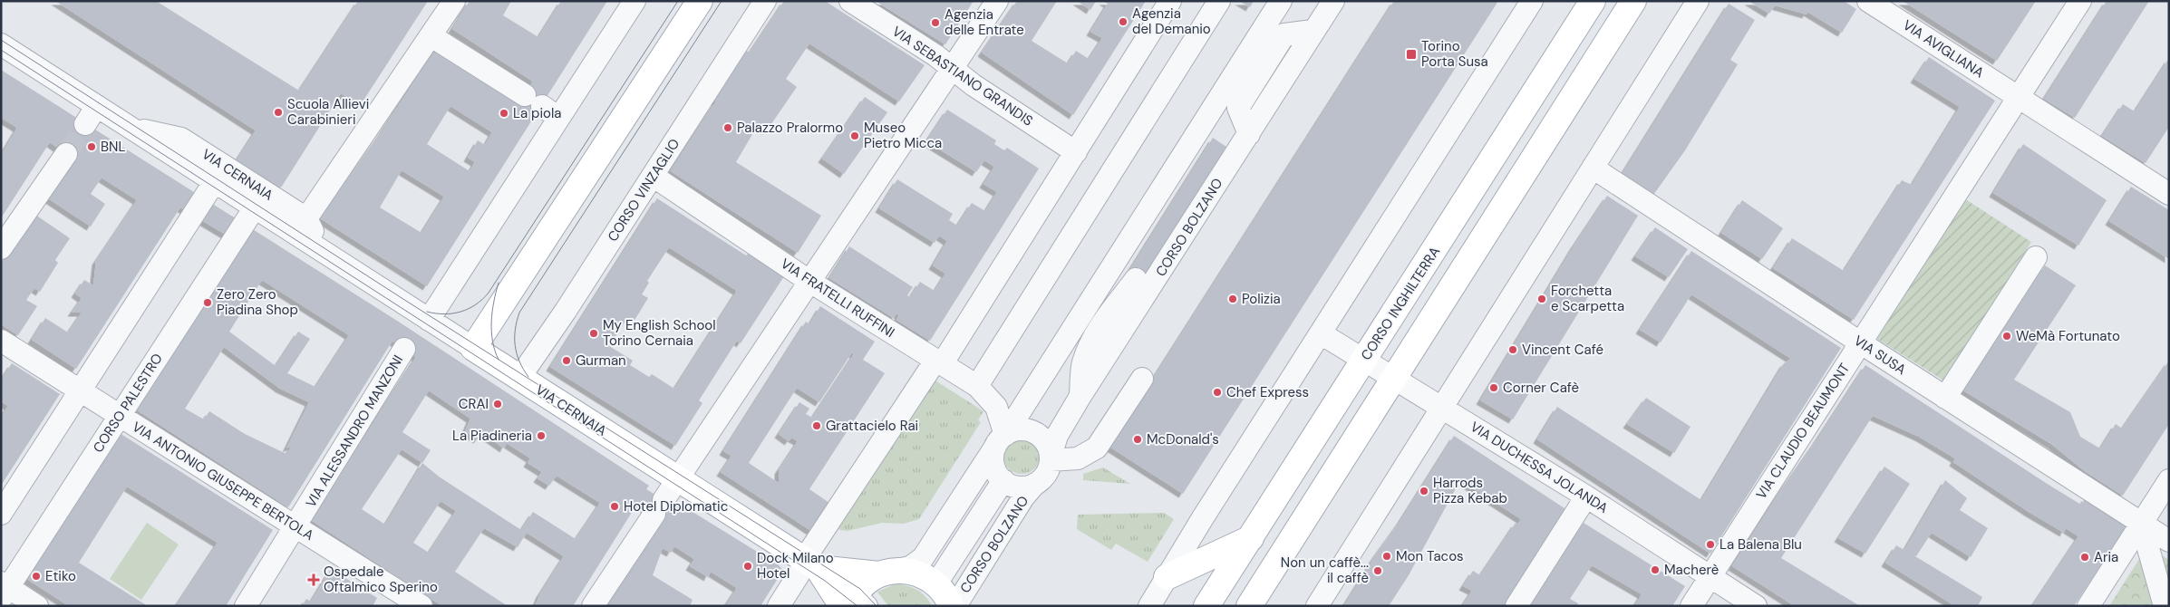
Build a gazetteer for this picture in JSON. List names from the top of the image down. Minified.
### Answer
{"streets":{"main road":["VIA CERNAIA","CORSO INGHILTERRA"],"street":["VIA AVIGLIANA","VIA SEBASTIANO GRANDIS","CORSO VINZAGLIO","CORSO BOLZANO","VIA FRATELLI RUFFINI","VIA SUSA","CORSO PALESTRO","VIA ALESSANDRO MANZONI","VIA CLAUDIO BEAUMONT","VIA DUCHESSA JOLANDA","VIA ANTONIO GIUSEPPE BERTOLA"]},"crossings":[["VIA AVIGLIANA","VIA CLAUDIO BEAUMONT"],["VIA CERNAIA","CORSO VINZAGLIO"],["VIA CERNAIA","CORSO BOLZANO"],["VIA CERNAIA","CORSO PALESTRO"],["CORSO VINZAGLIO","VIA FRATELLI RUFFINI"],["CORSO BOLZANO","VIA FRATELLI RUFFINI"],["CORSO INGHILTERRA","VIA DUCHESSA JOLANDA"],["VIA SUSA","VIA CLAUDIO BEAUMONT"],["CORSO PALESTRO","VIA ANTONIO GIUSEPPE BERTOLA"],["VIA ALESSANDRO MANZONI","VIA ANTONIO GIUSEPPE BERTOLA"],["VIA CLAUDIO BEAUMONT","VIA DUCHESSA JOLANDA"]],"places":{"other":["Agenzia del Demanio","Agenzia delle Entrate","Scuola Allievi Carabinieri","La piola","Palazzo Pralormo","Museo Pietro Micca","BNL","Polizia","Forchetta e Scarpetta","Zero Zero Piadina Shop","My English School Torino Cernaia","WeMà Fortunato","Vincent Café","Gurman","Corner Cafè","Chef Express","CRAI","Grattacielo Rai","La Piadineria","McDonald's","Harrods Pizza Kebab","Hotel Diplomatic","La Balena Blu","Mon Tacos","Aria","Dock Milano Hotel","Macherè","Non un caffè... il caffè","Etiko"],"transit":["Torino Porta Susa"],"health":["Ospedale Oftalmico Sperino"]}}
